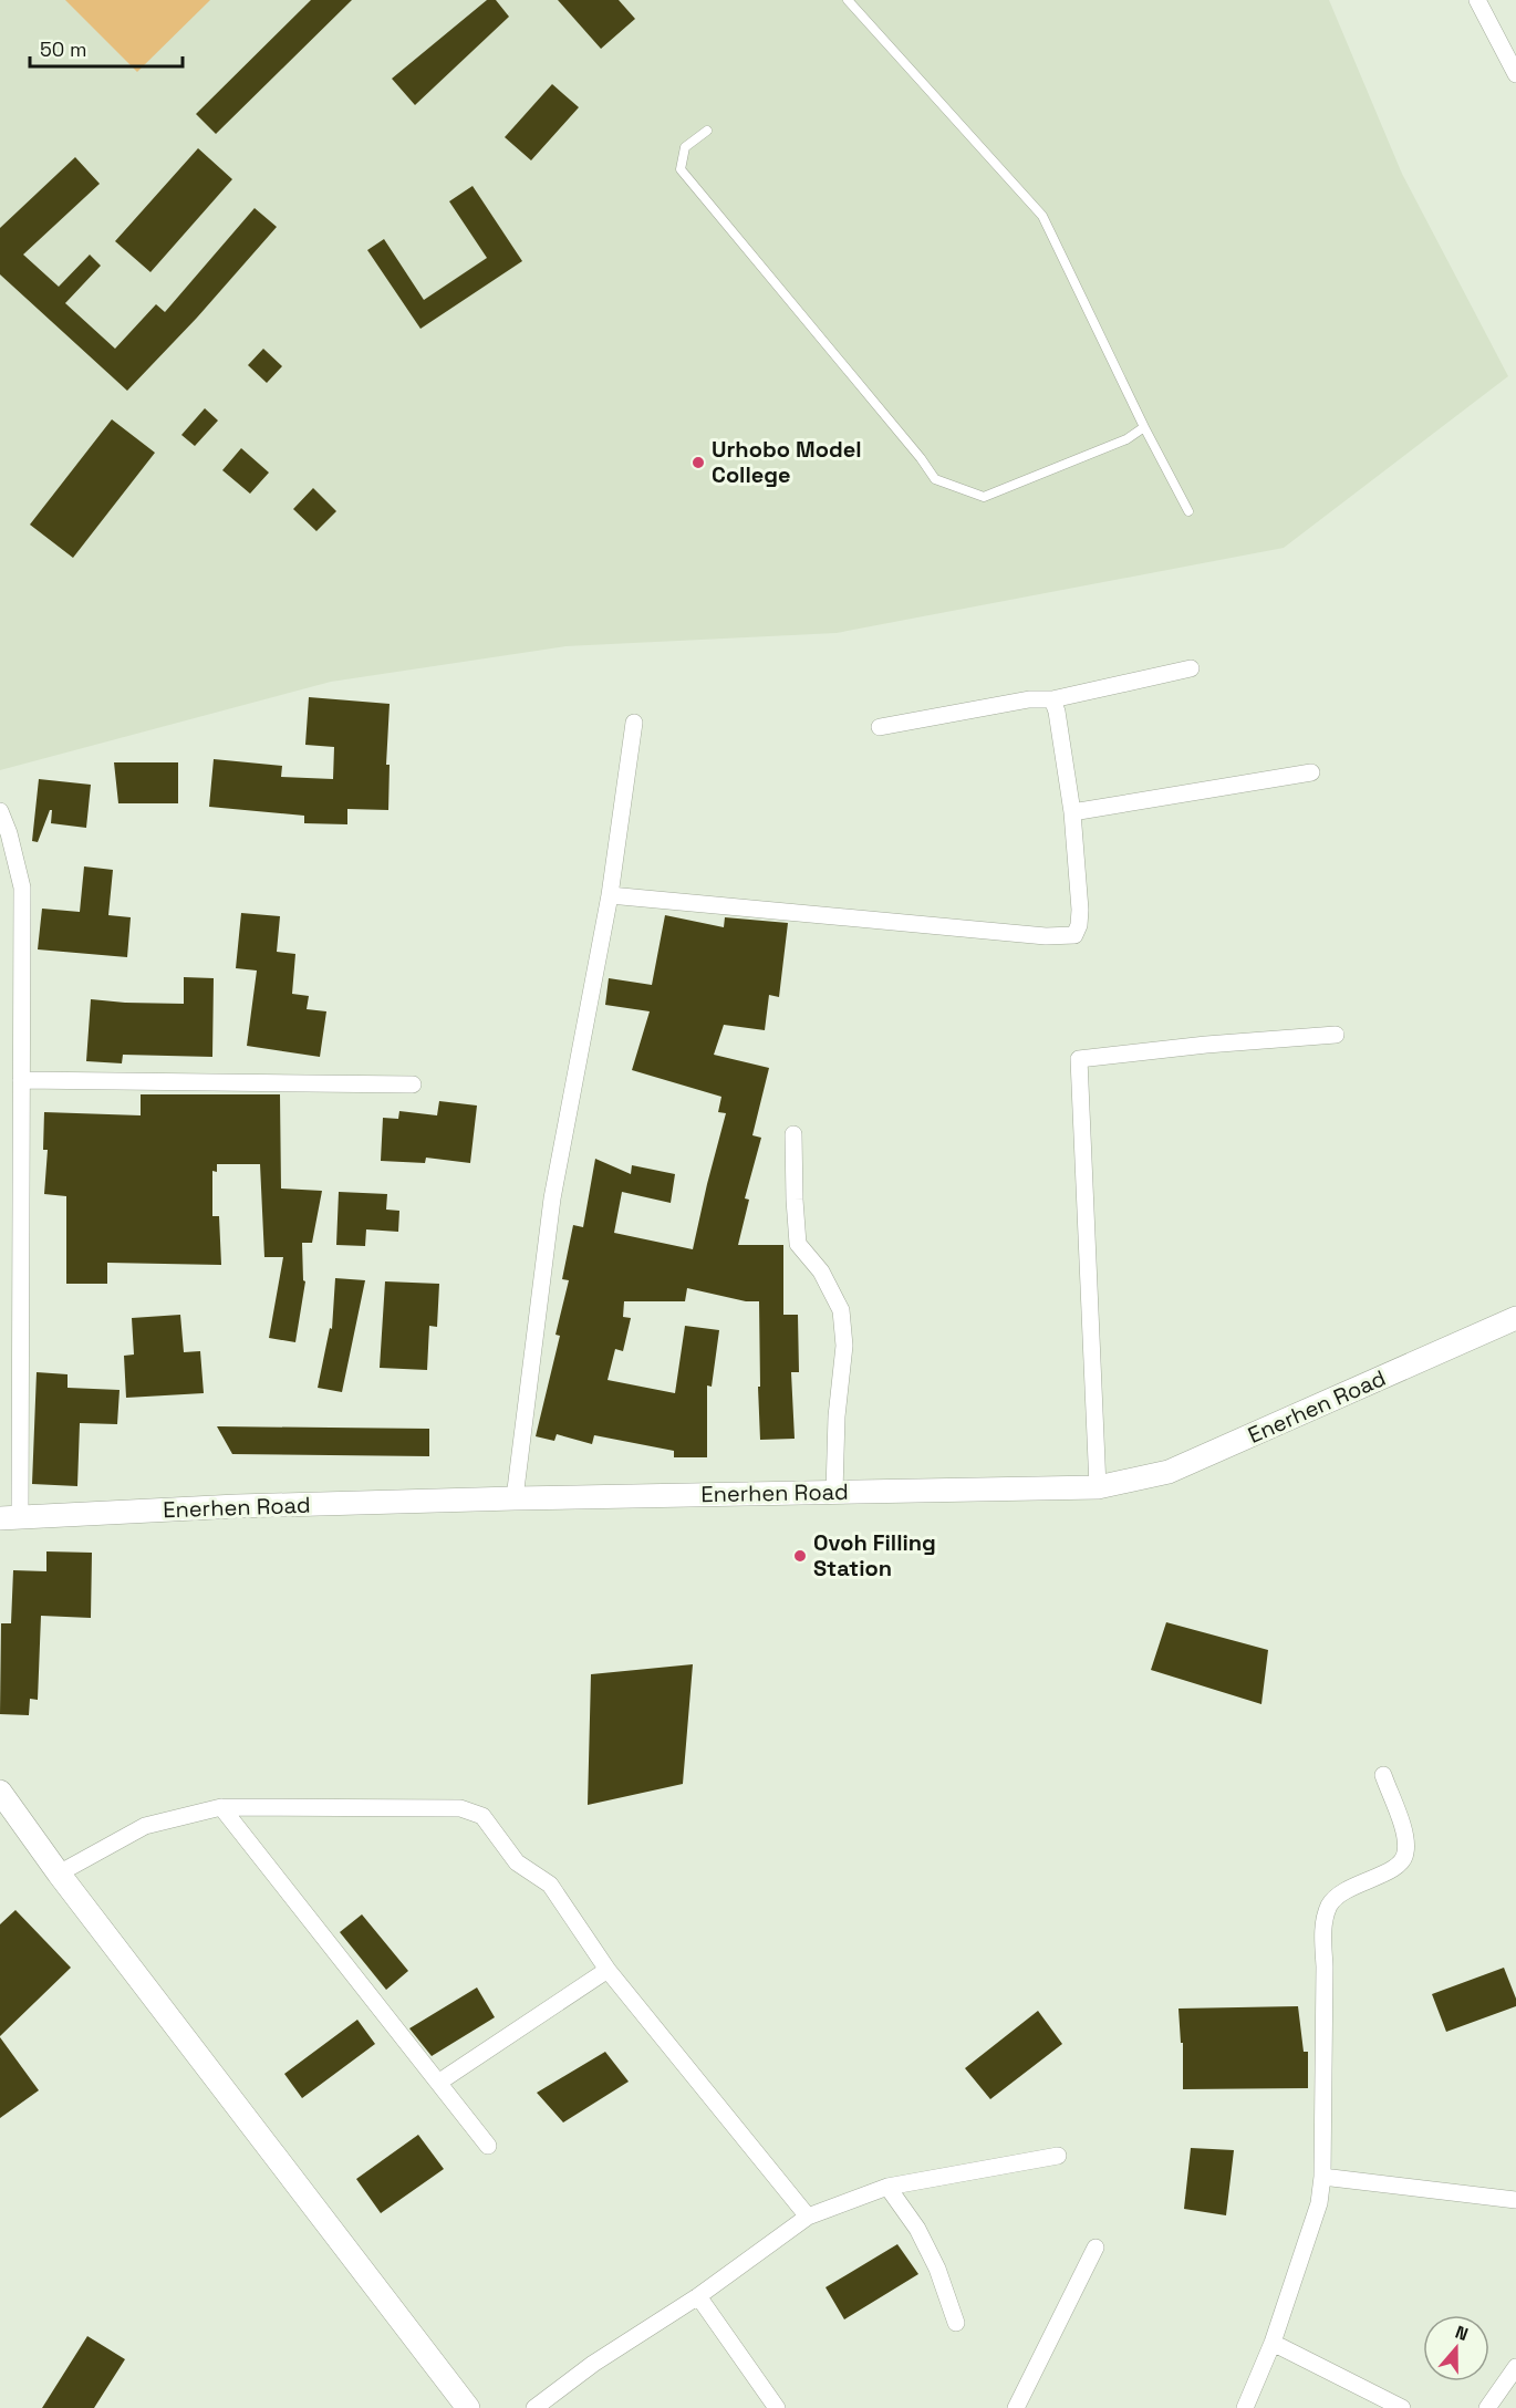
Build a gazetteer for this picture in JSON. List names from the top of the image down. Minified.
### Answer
{"streets":{"street":["Enerhen Road"]},"places":["Urhobo Model College","Ovoh Filling Station"],"scale_bar":"50 m","north":"top"}
